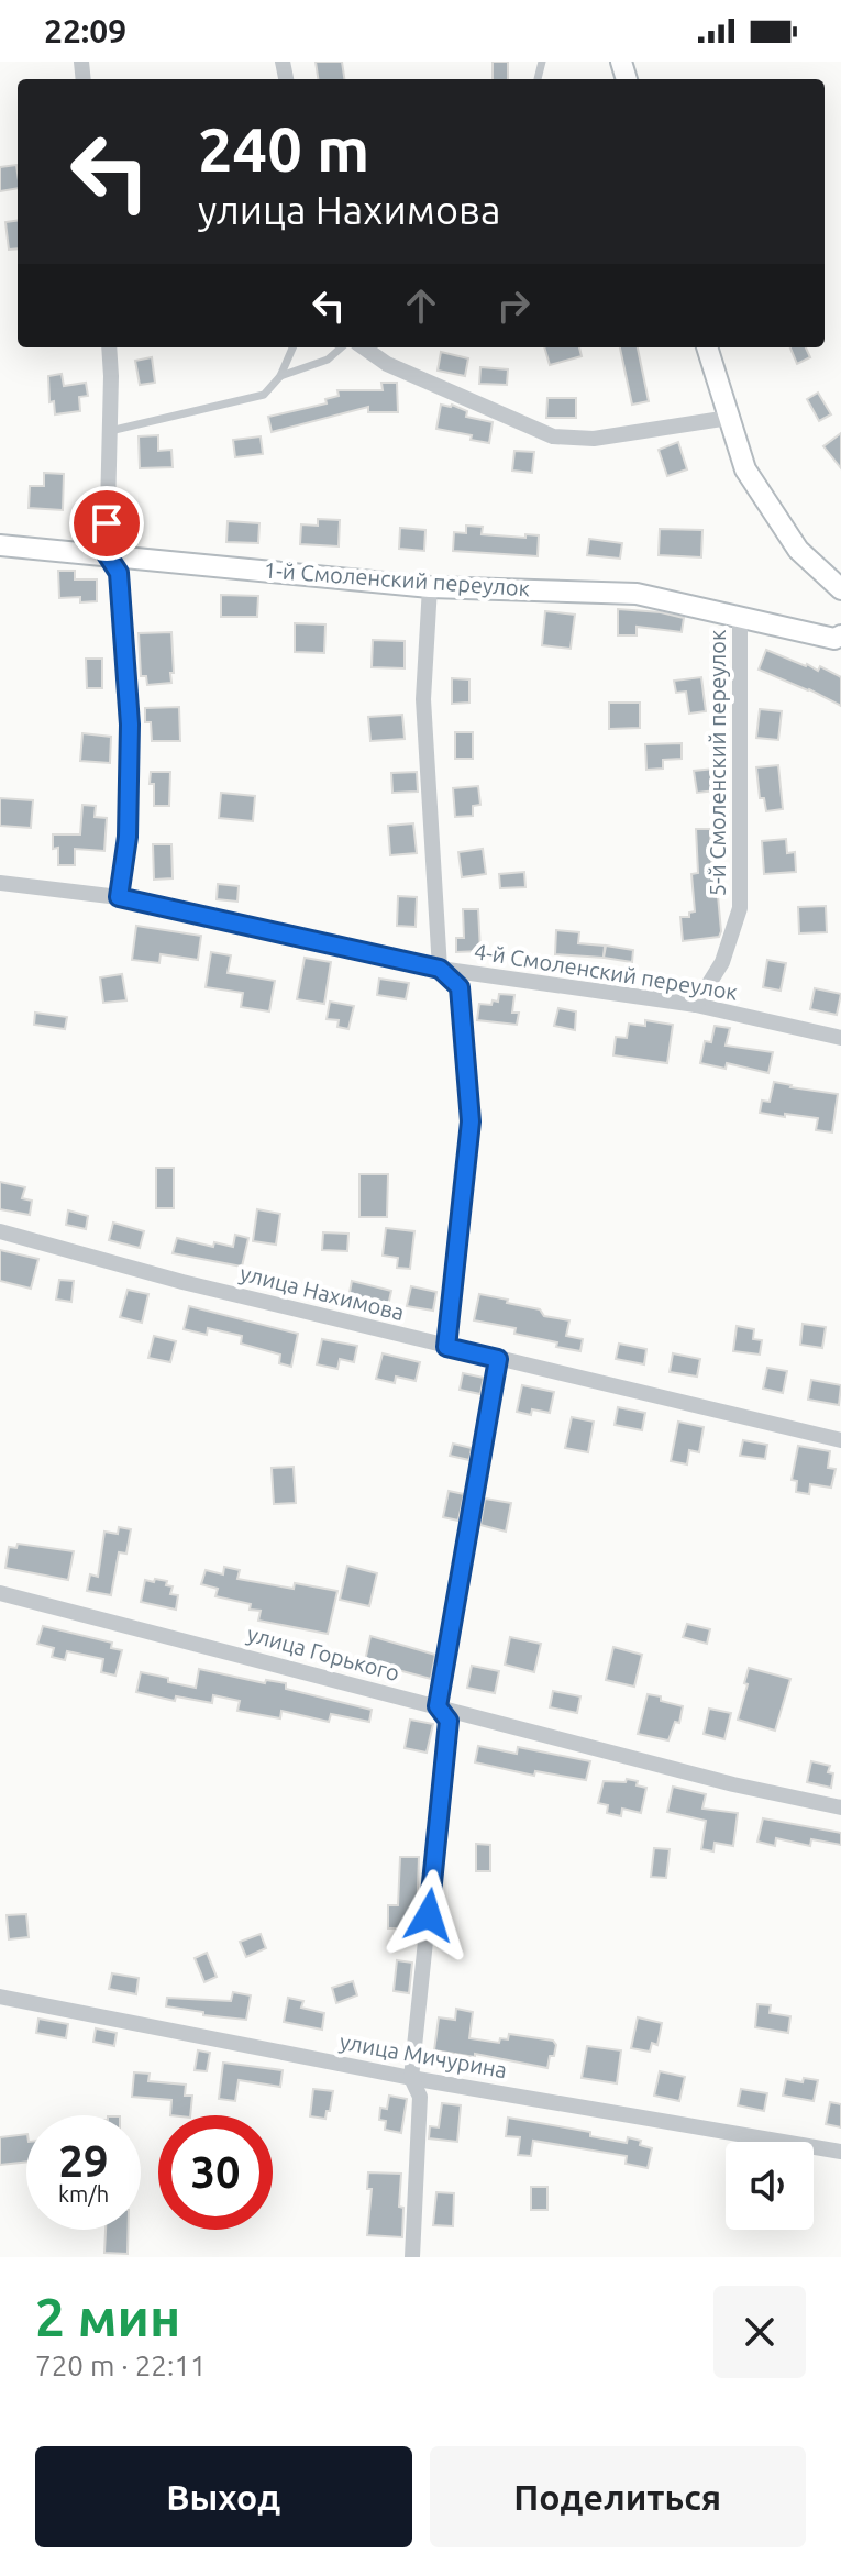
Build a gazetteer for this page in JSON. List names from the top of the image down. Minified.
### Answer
{"streets":{"street":["1-й Смоленский переулок","5-й Смоленский переулок","4-й Смоленский переулок","улица Нахимова","улица Горького","улица Мичурина"]},"crossings":[["1-й Смоленский переулок","5-й Смоленский переулок"],["5-й Смоленский переулок","4-й Смоленский переулок"]],"page":{"status":"22:09","turn":["240 m","улица Нахимова"],"speed":"29 km/h","limit":"30","heading":["2 мин","720 m · 22:11"],"buttons":["Выход","Поделиться"]}}
